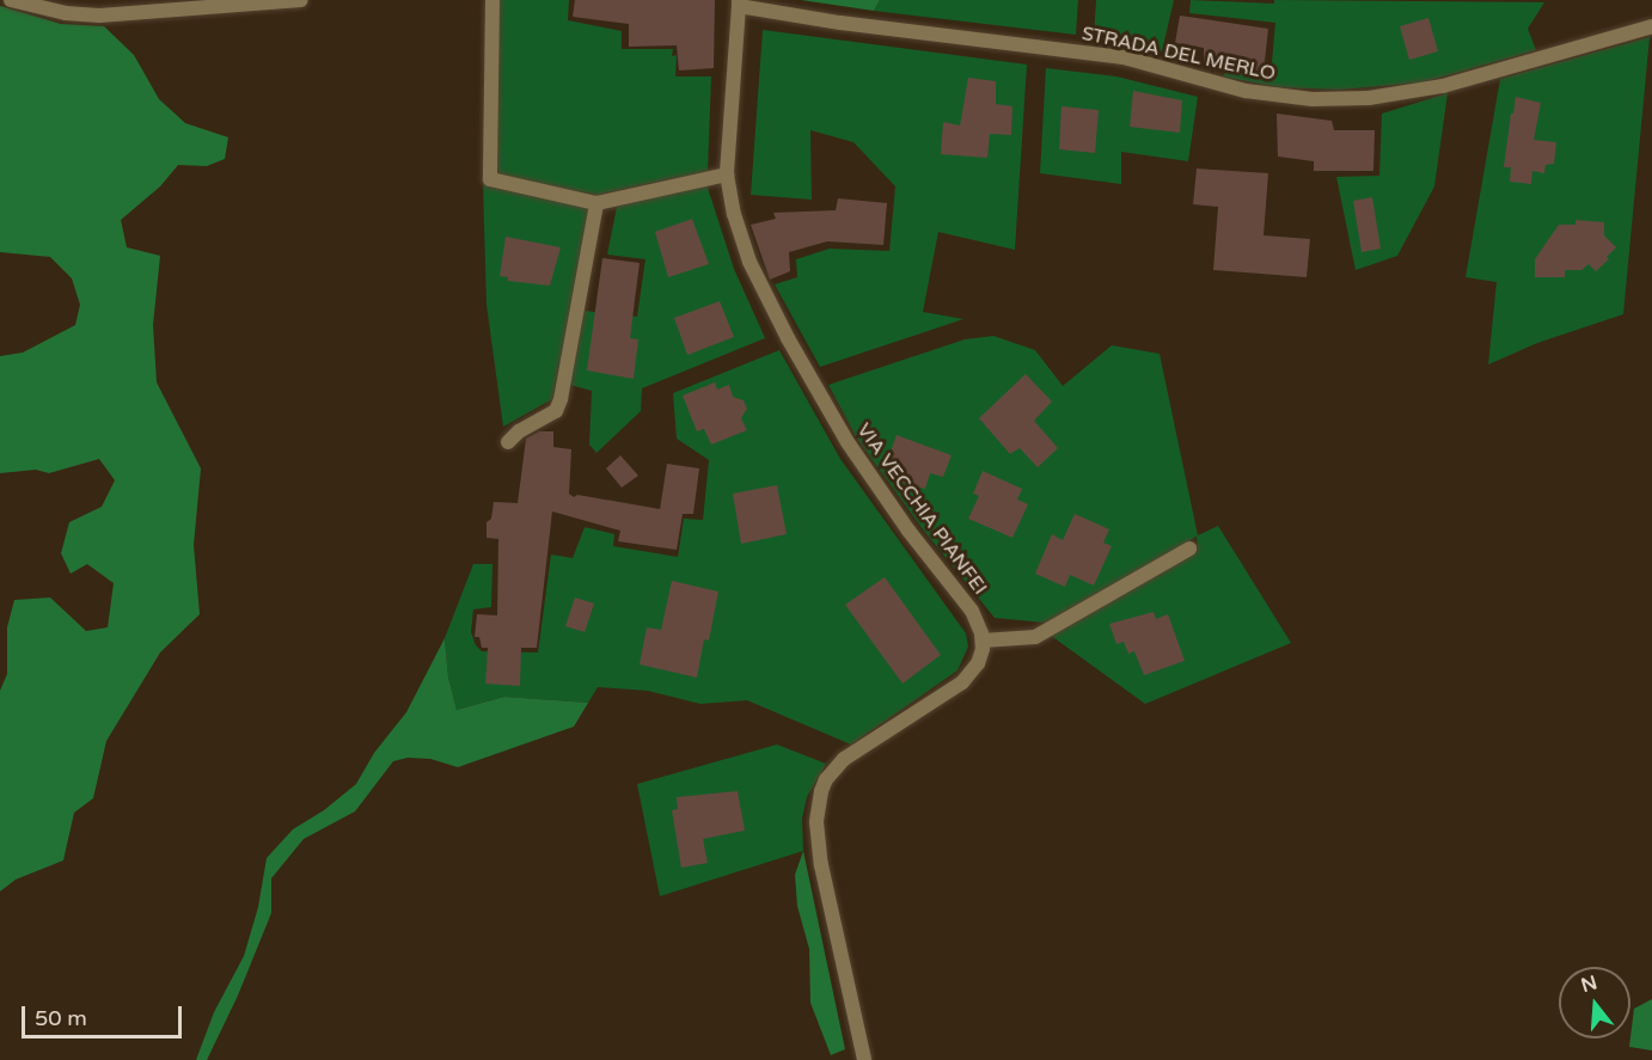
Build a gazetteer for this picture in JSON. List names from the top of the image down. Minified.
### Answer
{"streets":{"street":["STRADA DEL MERLO","VIA VECCHIA PIANFEI"]},"crossings":[["STRADA DEL MERLO","VIA VECCHIA PIANFEI"]],"scale_bar":"50 m","north":"top"}
